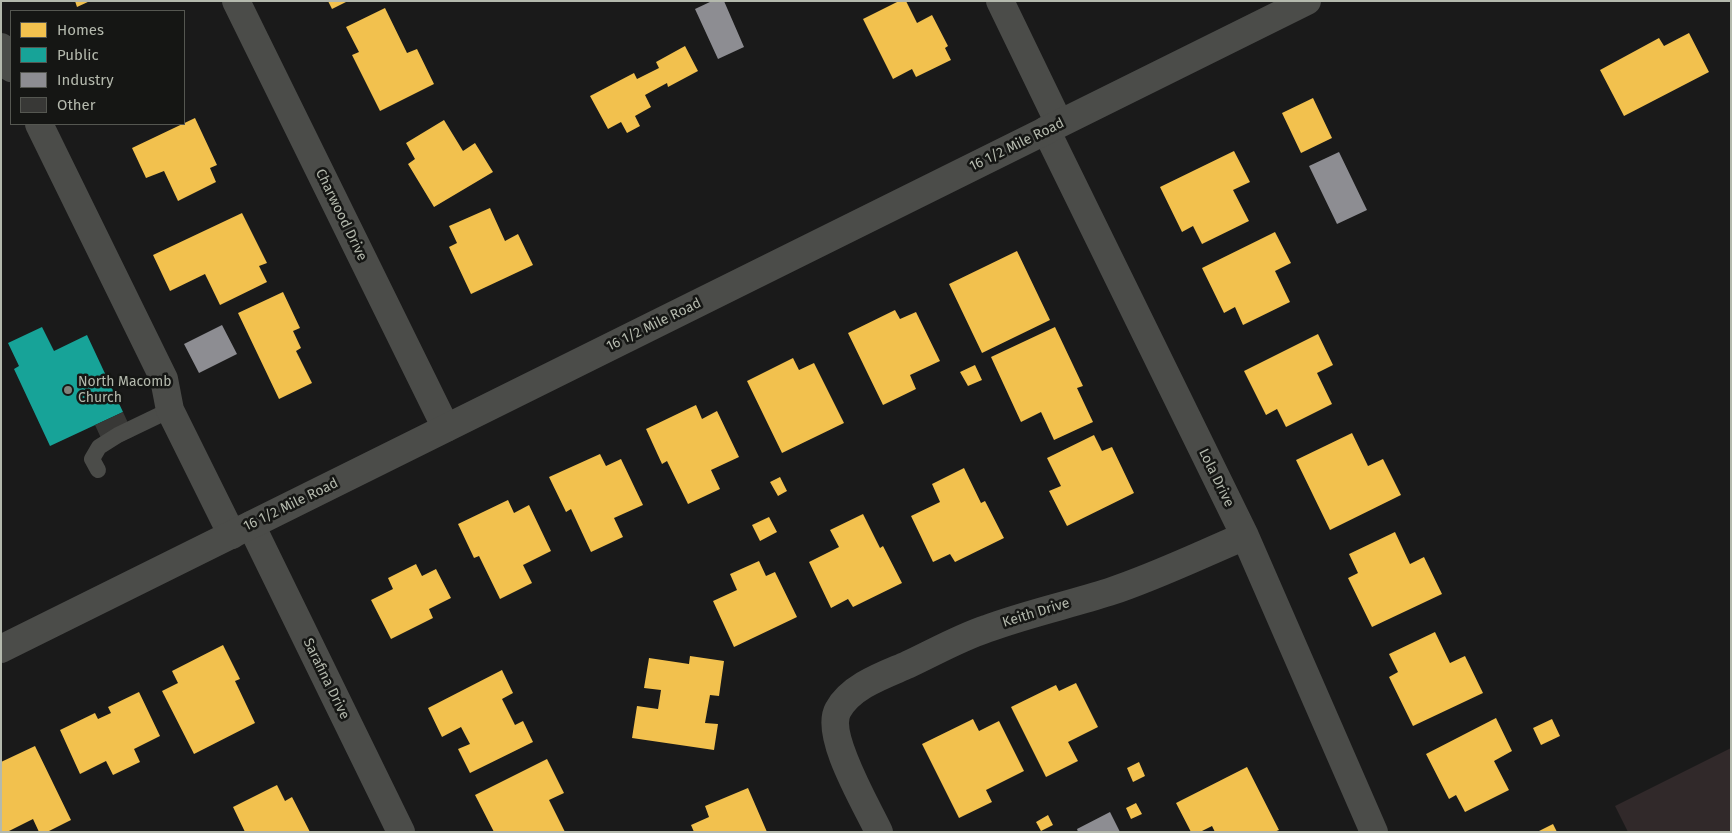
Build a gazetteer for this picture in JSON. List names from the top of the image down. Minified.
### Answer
{"streets":{"street":["16 1/2 Mile Road","Charwood Drive","Lola Drive","Keith Drive","Sarafina Drive"]},"crossings":[["16 1/2 Mile Road","Charwood Drive"],["16 1/2 Mile Road","Lola Drive"],["16 1/2 Mile Road","Sarafina Drive"],["Lola Drive","Keith Drive"]],"places":["North Macomb Church"],"legend":["Homes","Public","Industry","Other"]}
